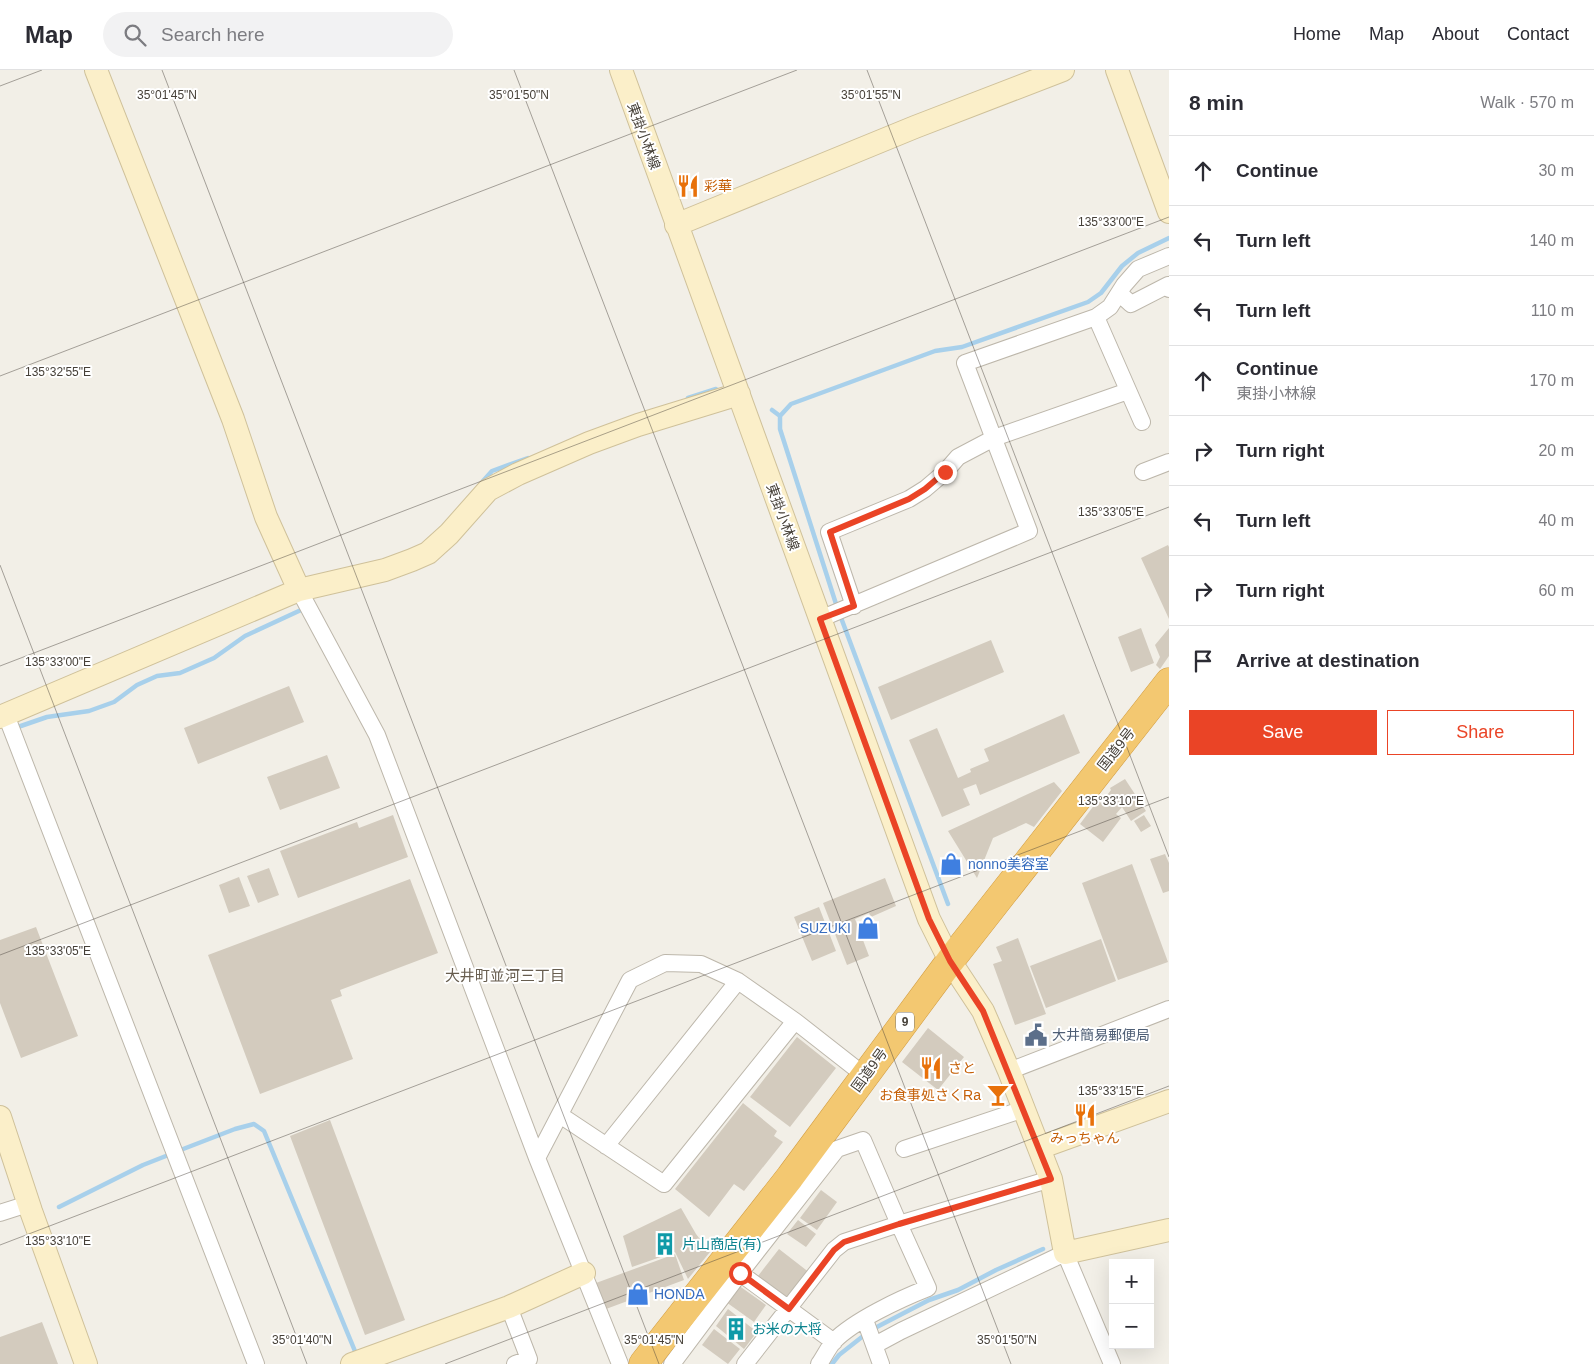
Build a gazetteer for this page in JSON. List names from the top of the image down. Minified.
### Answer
{"streets":{"highway":["国道9号","9"],"street":["東掛小林線"]},"crossings":[["東掛小林線","国道9号"]],"districts":["大井町並河三丁目"],"places":{"restaurant":["彩華","さと","みっちゃん"],"shop":["nonno美容室","SUZUKI","HONDA"],"public building":["大井簡易郵便局"],"bar":["お食事処さくRa"],"building":["片山商店(有)","お米の大将"]},"page":{"header":"Map","search":"Search here","nav":["Home","Map","About","Contact"],"heading":["8 min","Walk · 570 m"],"list":[["Continue","30 m"],["Turn left","140 m"],["Turn left","110 m"],["Continue","東掛小林線","170 m"],["Turn right","20 m"],["Turn left","40 m"],["Turn right","60 m"],"Arrive at destination"],"buttons":["Save","Share"],"map_buttons":["+","−"]},"coordinates":["35°01'45\"N","35°01'50\"N","35°01'55\"N","135°33'00\"E","135°32'55\"E","135°33'05\"E","135°33'10\"E","135°33'15\"E","35°01'40\"N"]}
